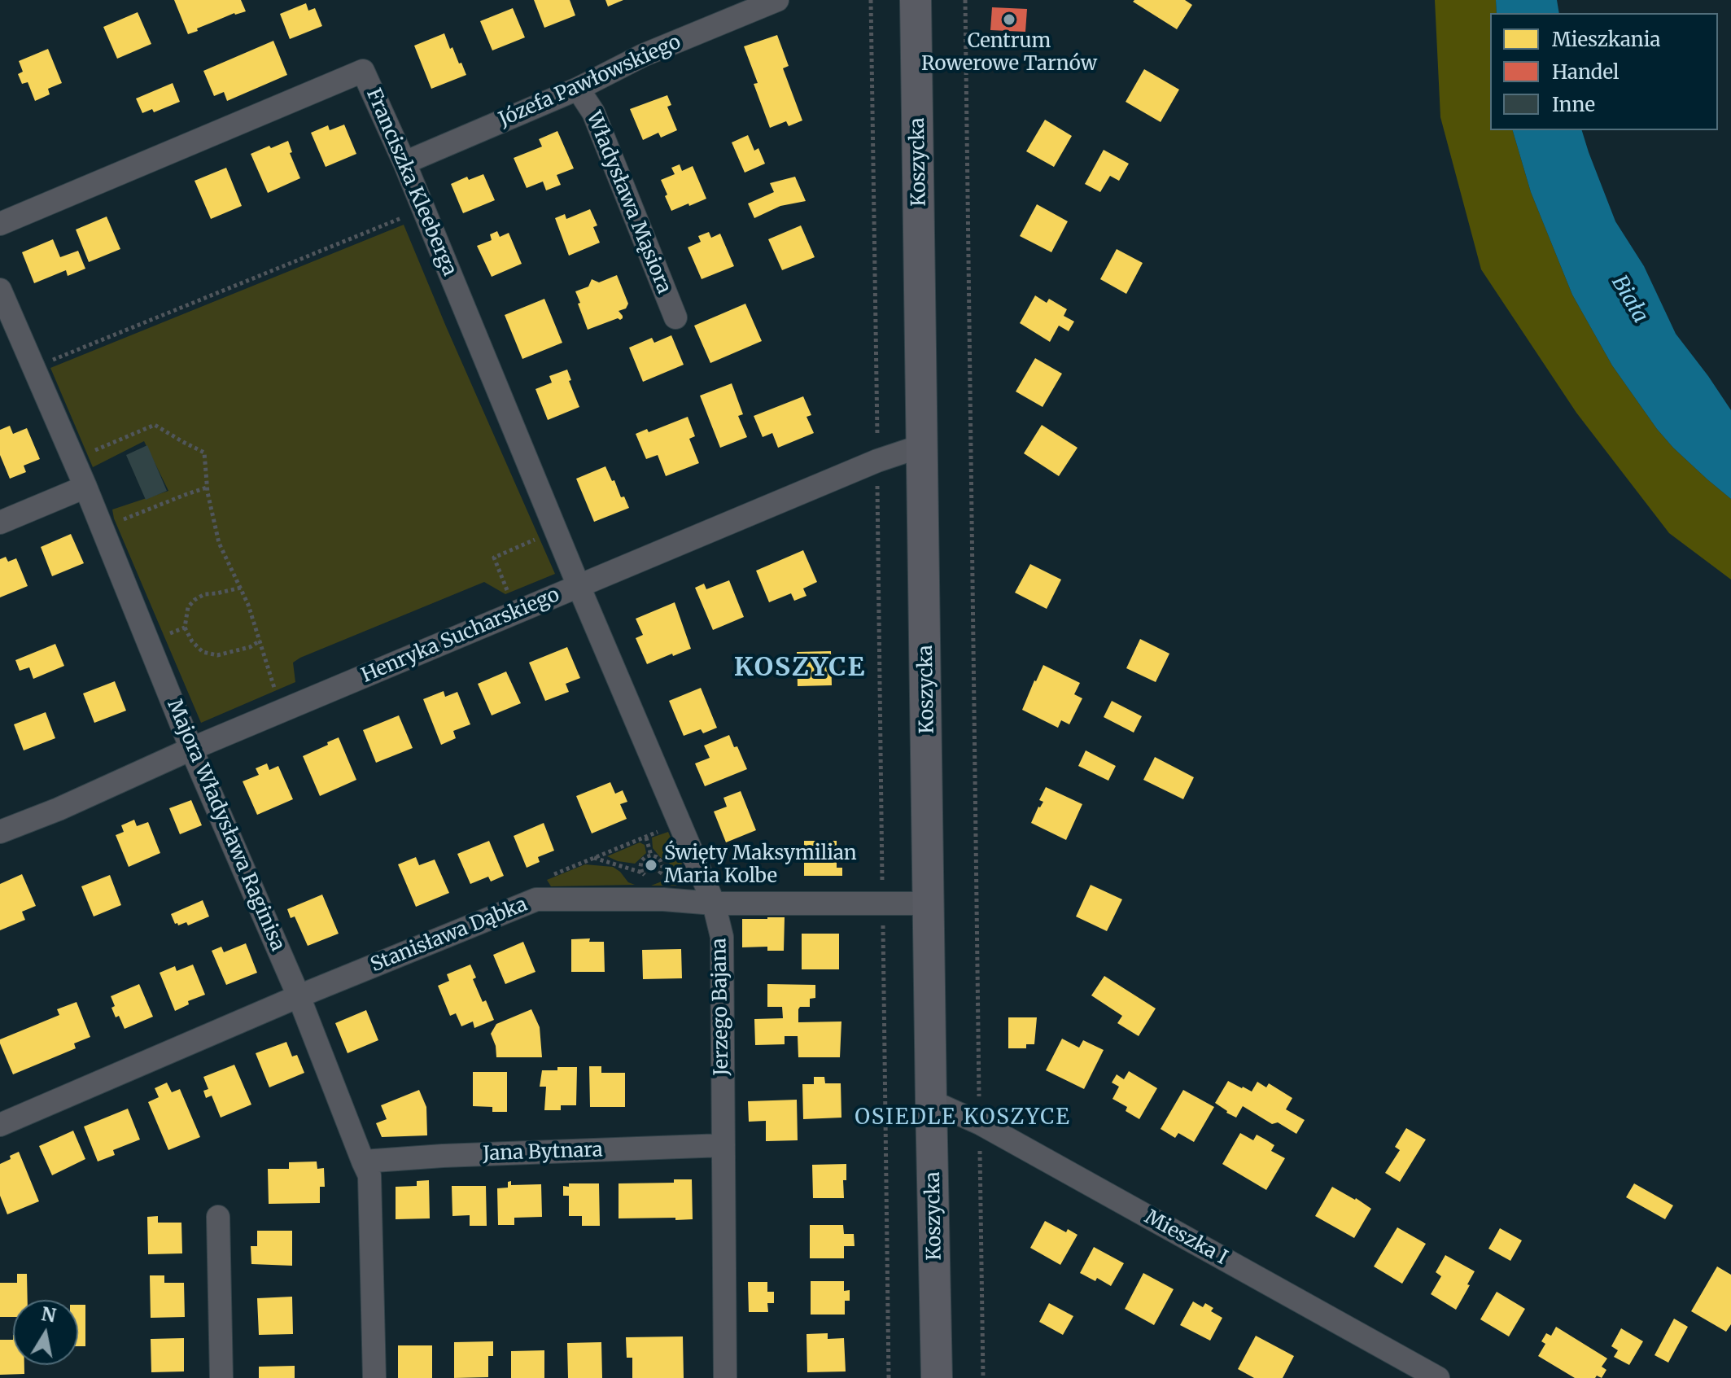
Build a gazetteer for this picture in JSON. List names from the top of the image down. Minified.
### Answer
{"streets":{"street":["Józefa Pawłowskiego","Koszycka","Franciszka Kleeberga","Władysława Mąsiora","Henryka Sucharskiego","Majora Władysława Raginisa","Stanisława Dąbka","Jerzego Bajana","Jana Bytnara","Mieszka I"]},"crossings":[["Józefa Pawłowskiego","Franciszka Kleeberga"],["Józefa Pawłowskiego","Władysława Mąsiora"],["Koszycka","Henryka Sucharskiego"],["Koszycka","Stanisława Dąbka"],["Koszycka","Mieszka I"],["Franciszka Kleeberga","Henryka Sucharskiego"],["Franciszka Kleeberga","Jerzego Bajana"],["Henryka Sucharskiego","Majora Władysława Raginisa"],["Henryka Sucharskiego","Jerzego Bajana"],["Majora Władysława Raginisa","Stanisława Dąbka"],["Majora Władysława Raginisa","Jana Bytnara"],["Stanisława Dąbka","Jerzego Bajana"],["Jerzego Bajana","Jana Bytnara"]],"districts":["KOSZYCE","OSIEDLE KOSZYCE"],"water":["Biała"],"places":["Centrum Rowerowe Tarnów","Święty Maksymilian Maria Kolbe"],"legend":["Mieszkania","Handel","Inne"],"north":"top"}
